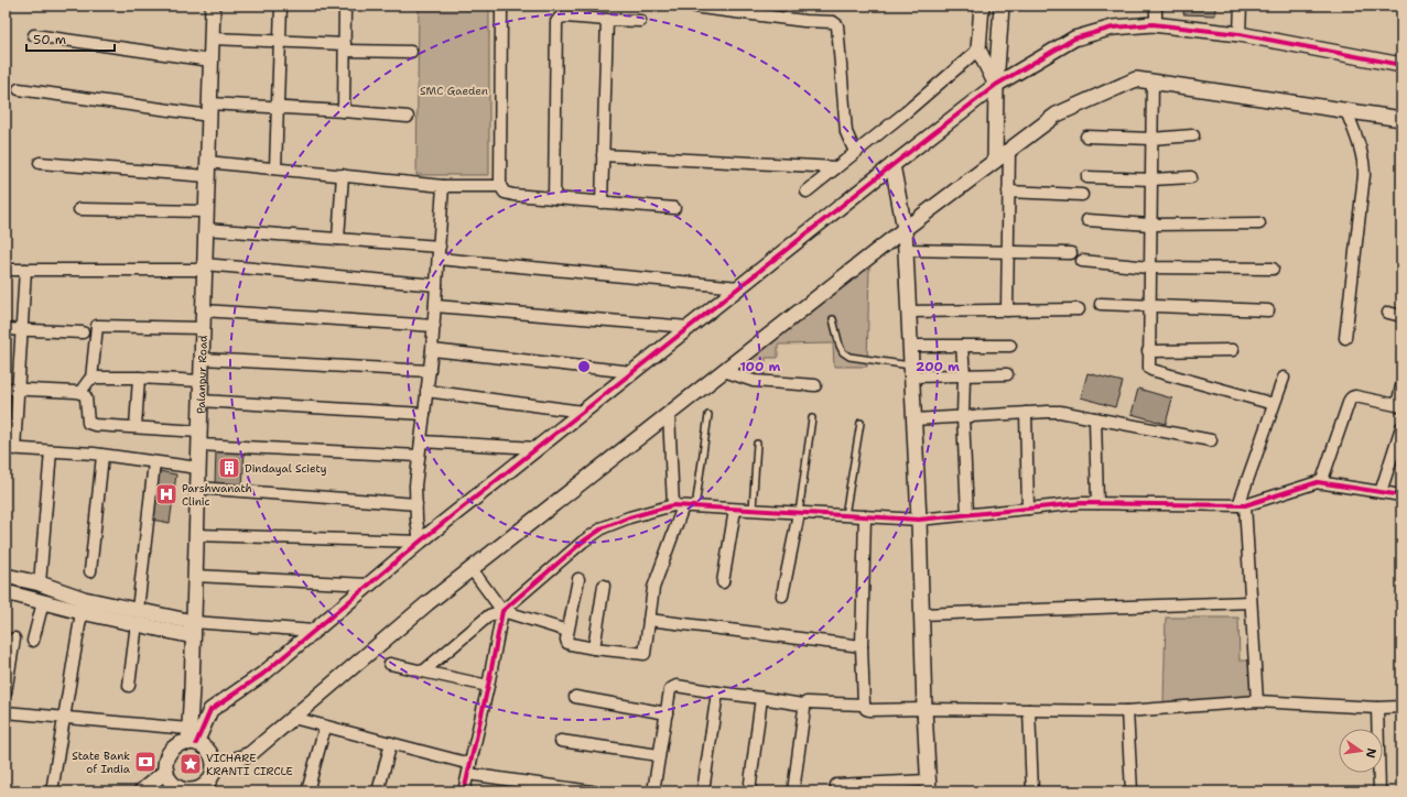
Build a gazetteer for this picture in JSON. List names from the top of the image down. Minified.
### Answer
{"streets":{"street":["Palanpur Road"]},"parks":["SMC Gaeden"],"places":{"building":["Dindayal Sciety"],"hospital":["Parshwanath Clinic"],"bank":["State Bank of India"],"place":["VICHARE KRANTI CIRCLE"]},"scale_bar":"50 m","north":"right","rings":["100 m","200 m"]}
